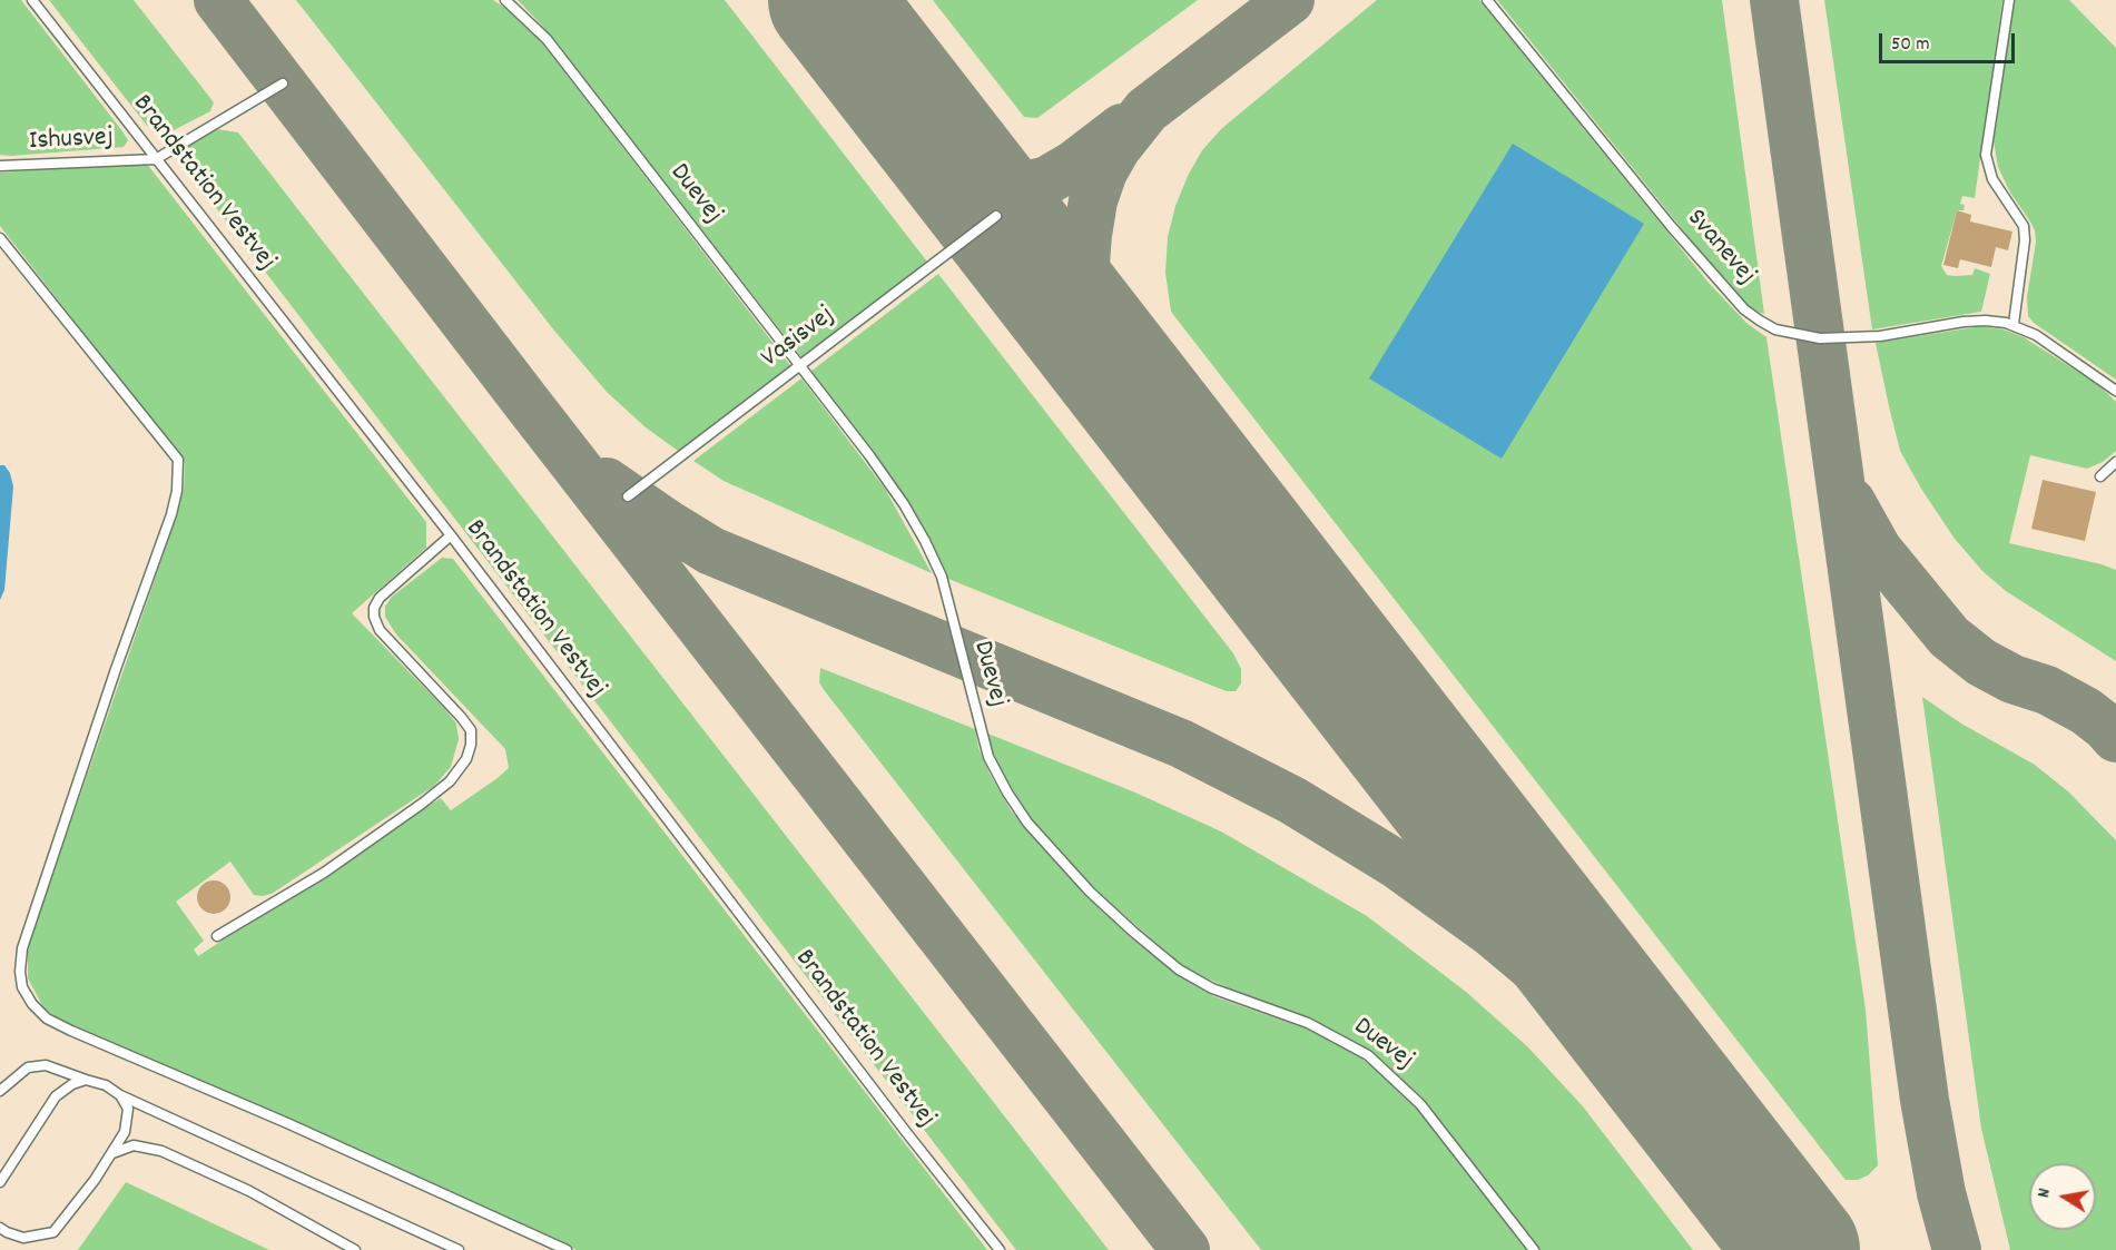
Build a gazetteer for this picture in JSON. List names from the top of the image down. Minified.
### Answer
{"streets":{"lane":["Ishusvej","Brandstation Vestvej","Duevej","Svanevej","Vasisvej"]},"crossings":[["Ishusvej","Brandstation Vestvej"],["Duevej","Vasisvej"]],"scale_bar":"50 m","north":"left"}
